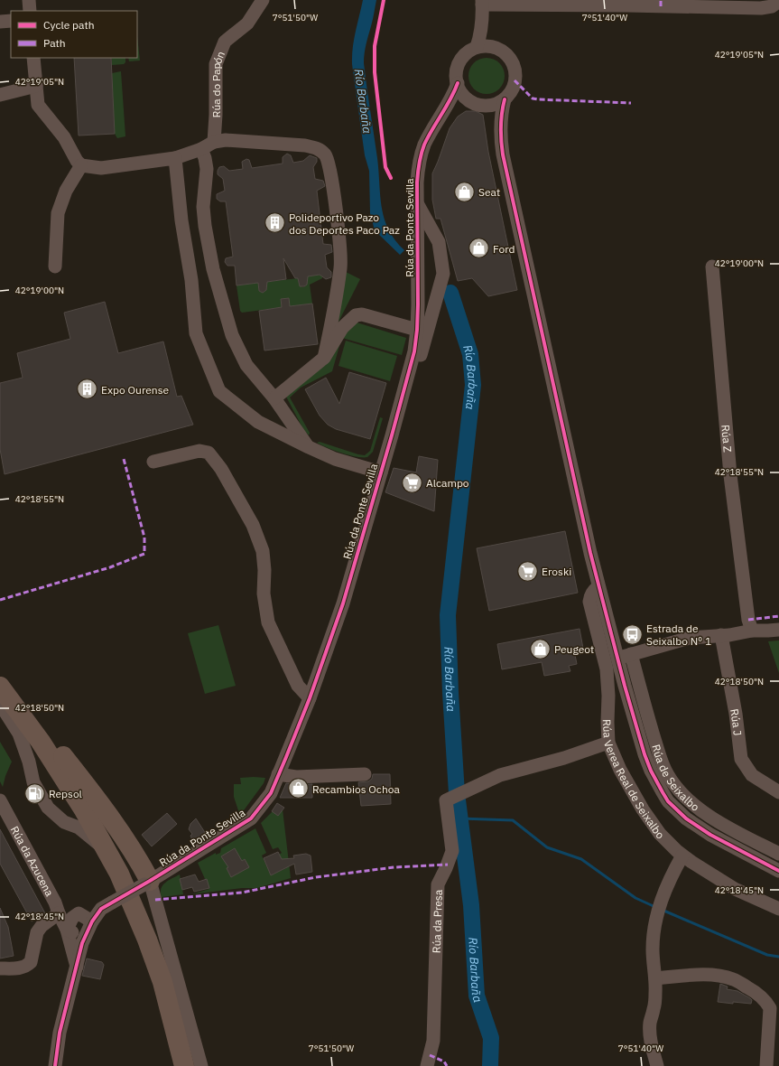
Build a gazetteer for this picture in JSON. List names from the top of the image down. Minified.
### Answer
{"streets":{"street":["Rúa do Papón","Rúa da Ponte Sevilla","Rúa Z","Rúa J","Rúa de Seixalbo","Rúa Verea Real de Seixalbo","Rúa da Azucena","Rúa da Presa"]},"crossings":[["Rúa Verea Real de Seixalbo","Rúa da Presa"]],"water":["Río Barbaña"],"places":{"shop":["Seat","Ford","Peugeot","Recambios Ochoa"],"building":["Polideportivo Pazo dos Deportes Paco Paz","Expo Ourense"],"supermarket":["Alcampo","Eroski"],"bus stop":["Estrada de Seixalbo Nº 1"],"fuel station":["Repsol"]},"legend":["Cycle path","Path"],"coordinates":["7°51'50\"W","7°51'40\"W","42°19'05\"N","42°19'00\"N","42°18'55\"N","42°18'50\"N","42°18'45\"N"]}
